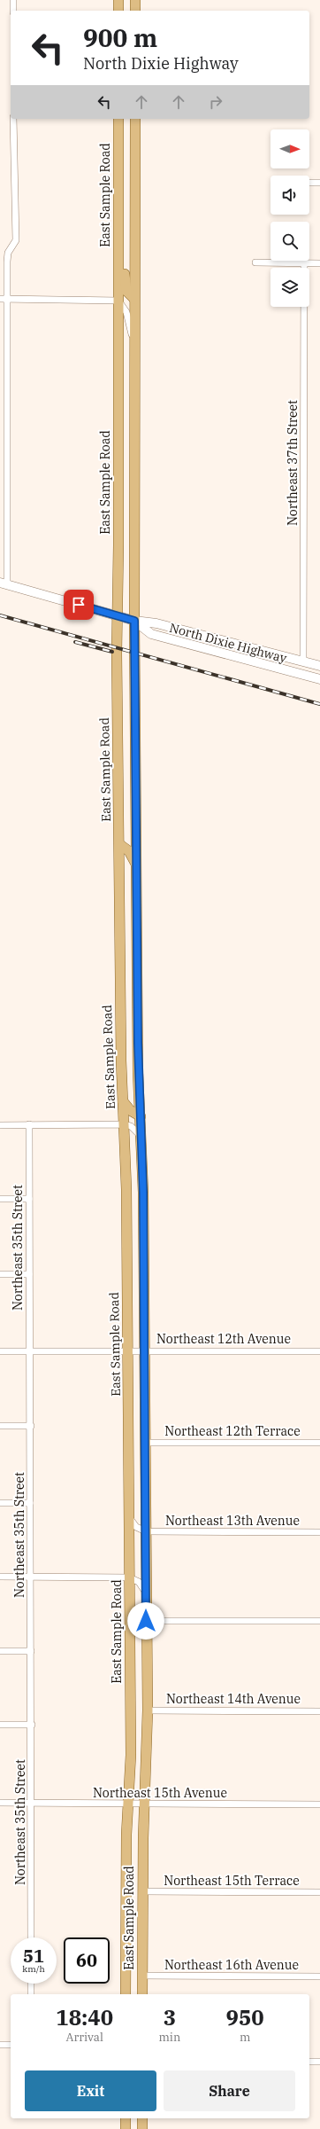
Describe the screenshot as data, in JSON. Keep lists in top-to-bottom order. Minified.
{"streets":{"main road":["East Sample Road","North Dixie Highway"],"street":["Northeast 37th Street","Northeast 35th Street","Northeast 12th Avenue","Northeast 12th Terrace","Northeast 13th Avenue","Northeast 14th Avenue","Northeast 15th Avenue","Northeast 15th Terrace","Northeast 16th Avenue"]},"crossings":[["East Sample Road","North Dixie Highway"],["East Sample Road","Northeast 12th Avenue"],["East Sample Road","Northeast 12th Terrace"],["East Sample Road","Northeast 13th Avenue"],["East Sample Road","Northeast 14th Avenue"],["East Sample Road","Northeast 15th Avenue"],["East Sample Road","Northeast 15th Terrace"],["East Sample Road","Northeast 16th Avenue"],["Northeast 37th Street","North Dixie Highway"],["Northeast 35th Street","Northeast 12th Avenue"],["Northeast 35th Street","Northeast 15th Avenue"]],"north":"right","page":{"turn":["900 m","North Dixie Highway"],"speed":"51 km/h","limit":"60","eta":["18:40","Arrival","3","min","950","m"],"buttons":["Exit","Share"]}}
